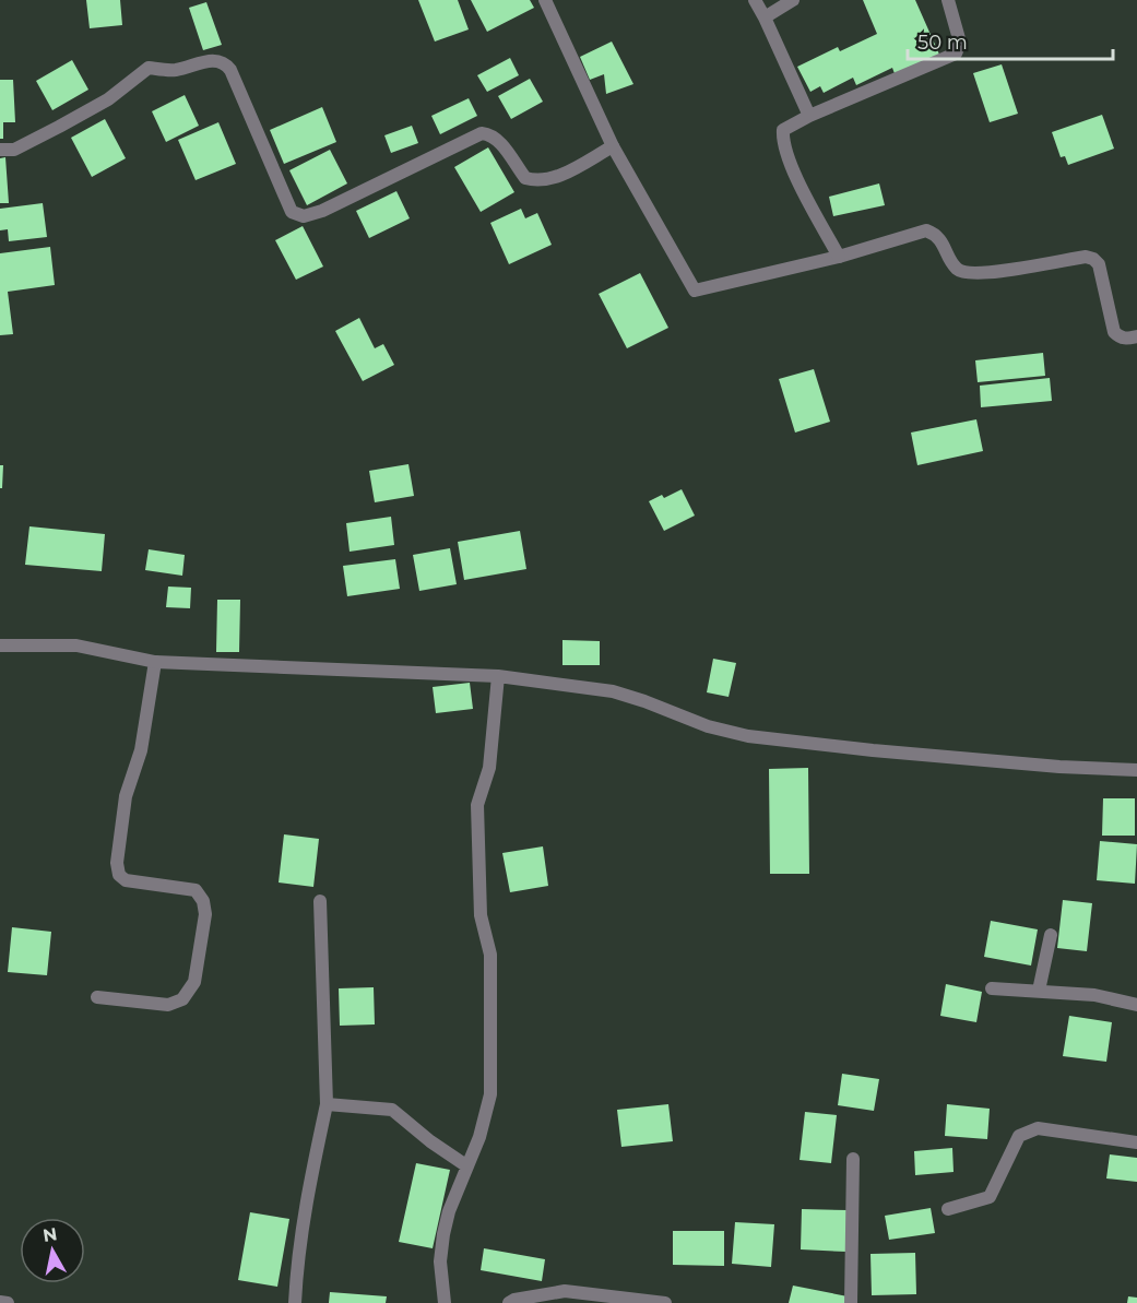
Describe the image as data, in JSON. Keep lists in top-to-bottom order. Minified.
{"scale_bar":"50 m","north":"top"}
